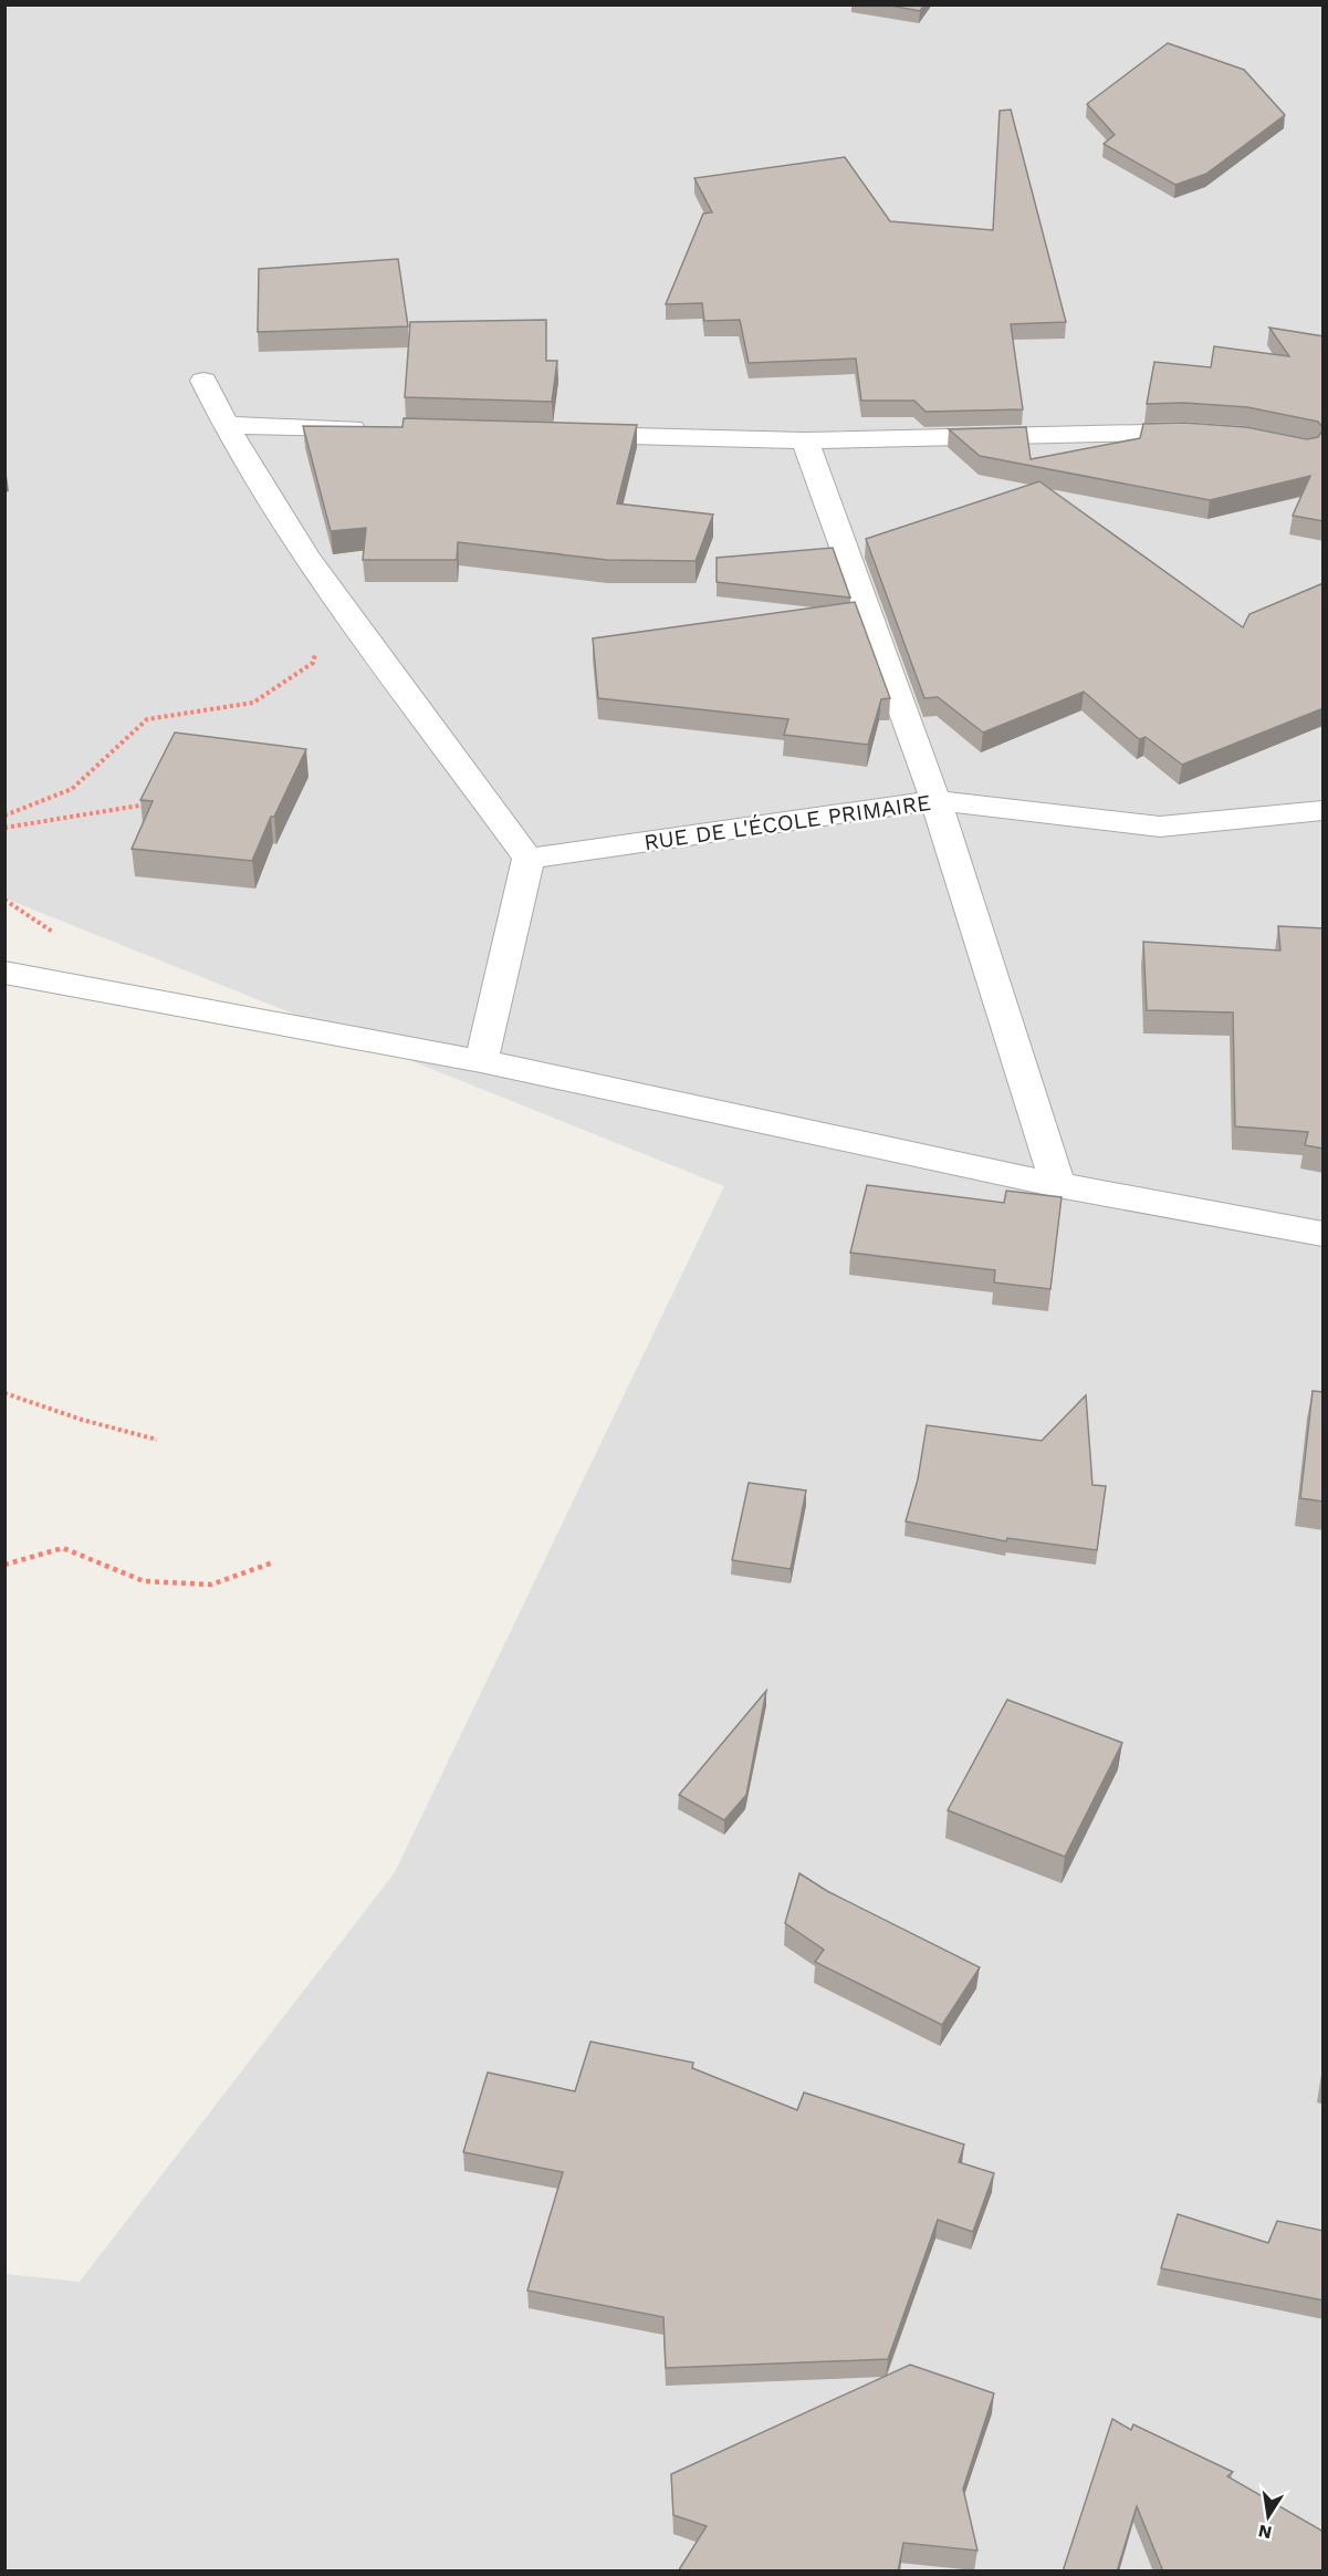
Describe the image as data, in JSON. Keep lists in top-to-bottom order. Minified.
{"streets":{"street":["RUE DE L'ÉCOLE PRIMAIRE"]},"north":"bottom"}
